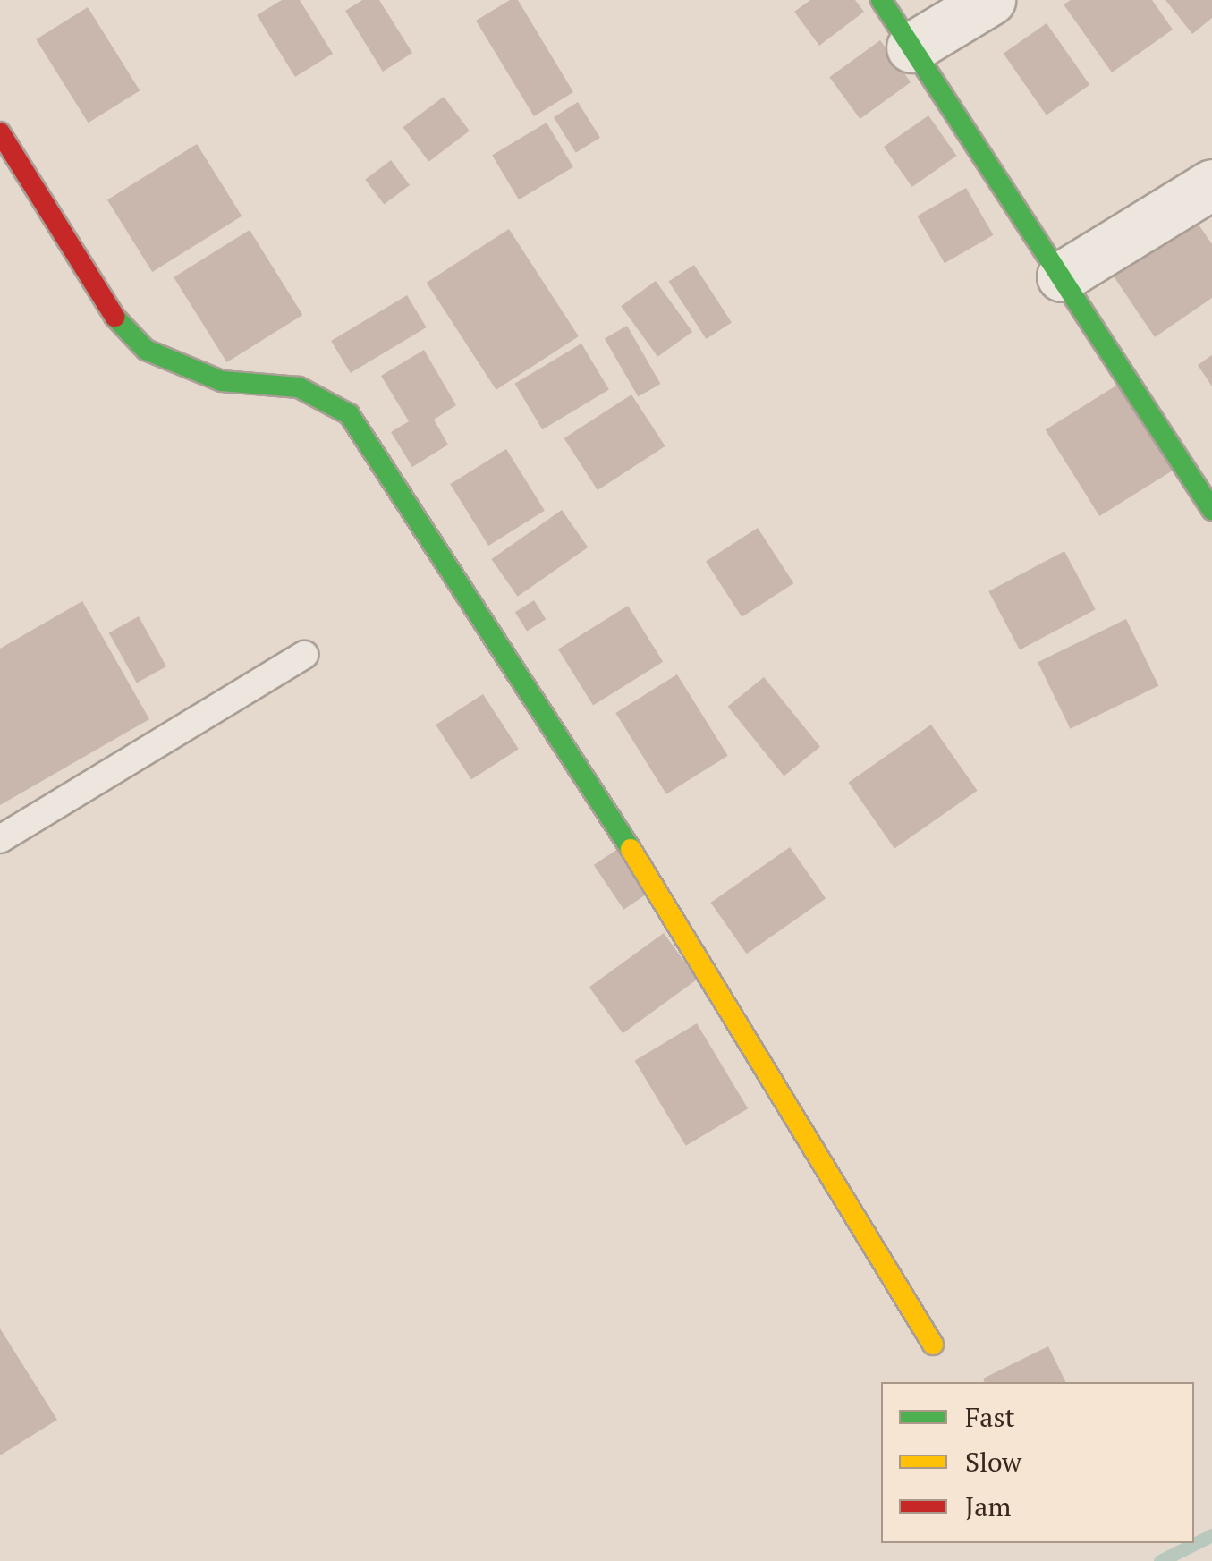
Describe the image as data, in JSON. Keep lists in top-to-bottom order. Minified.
{"legend":["Fast","Slow","Jam"]}
